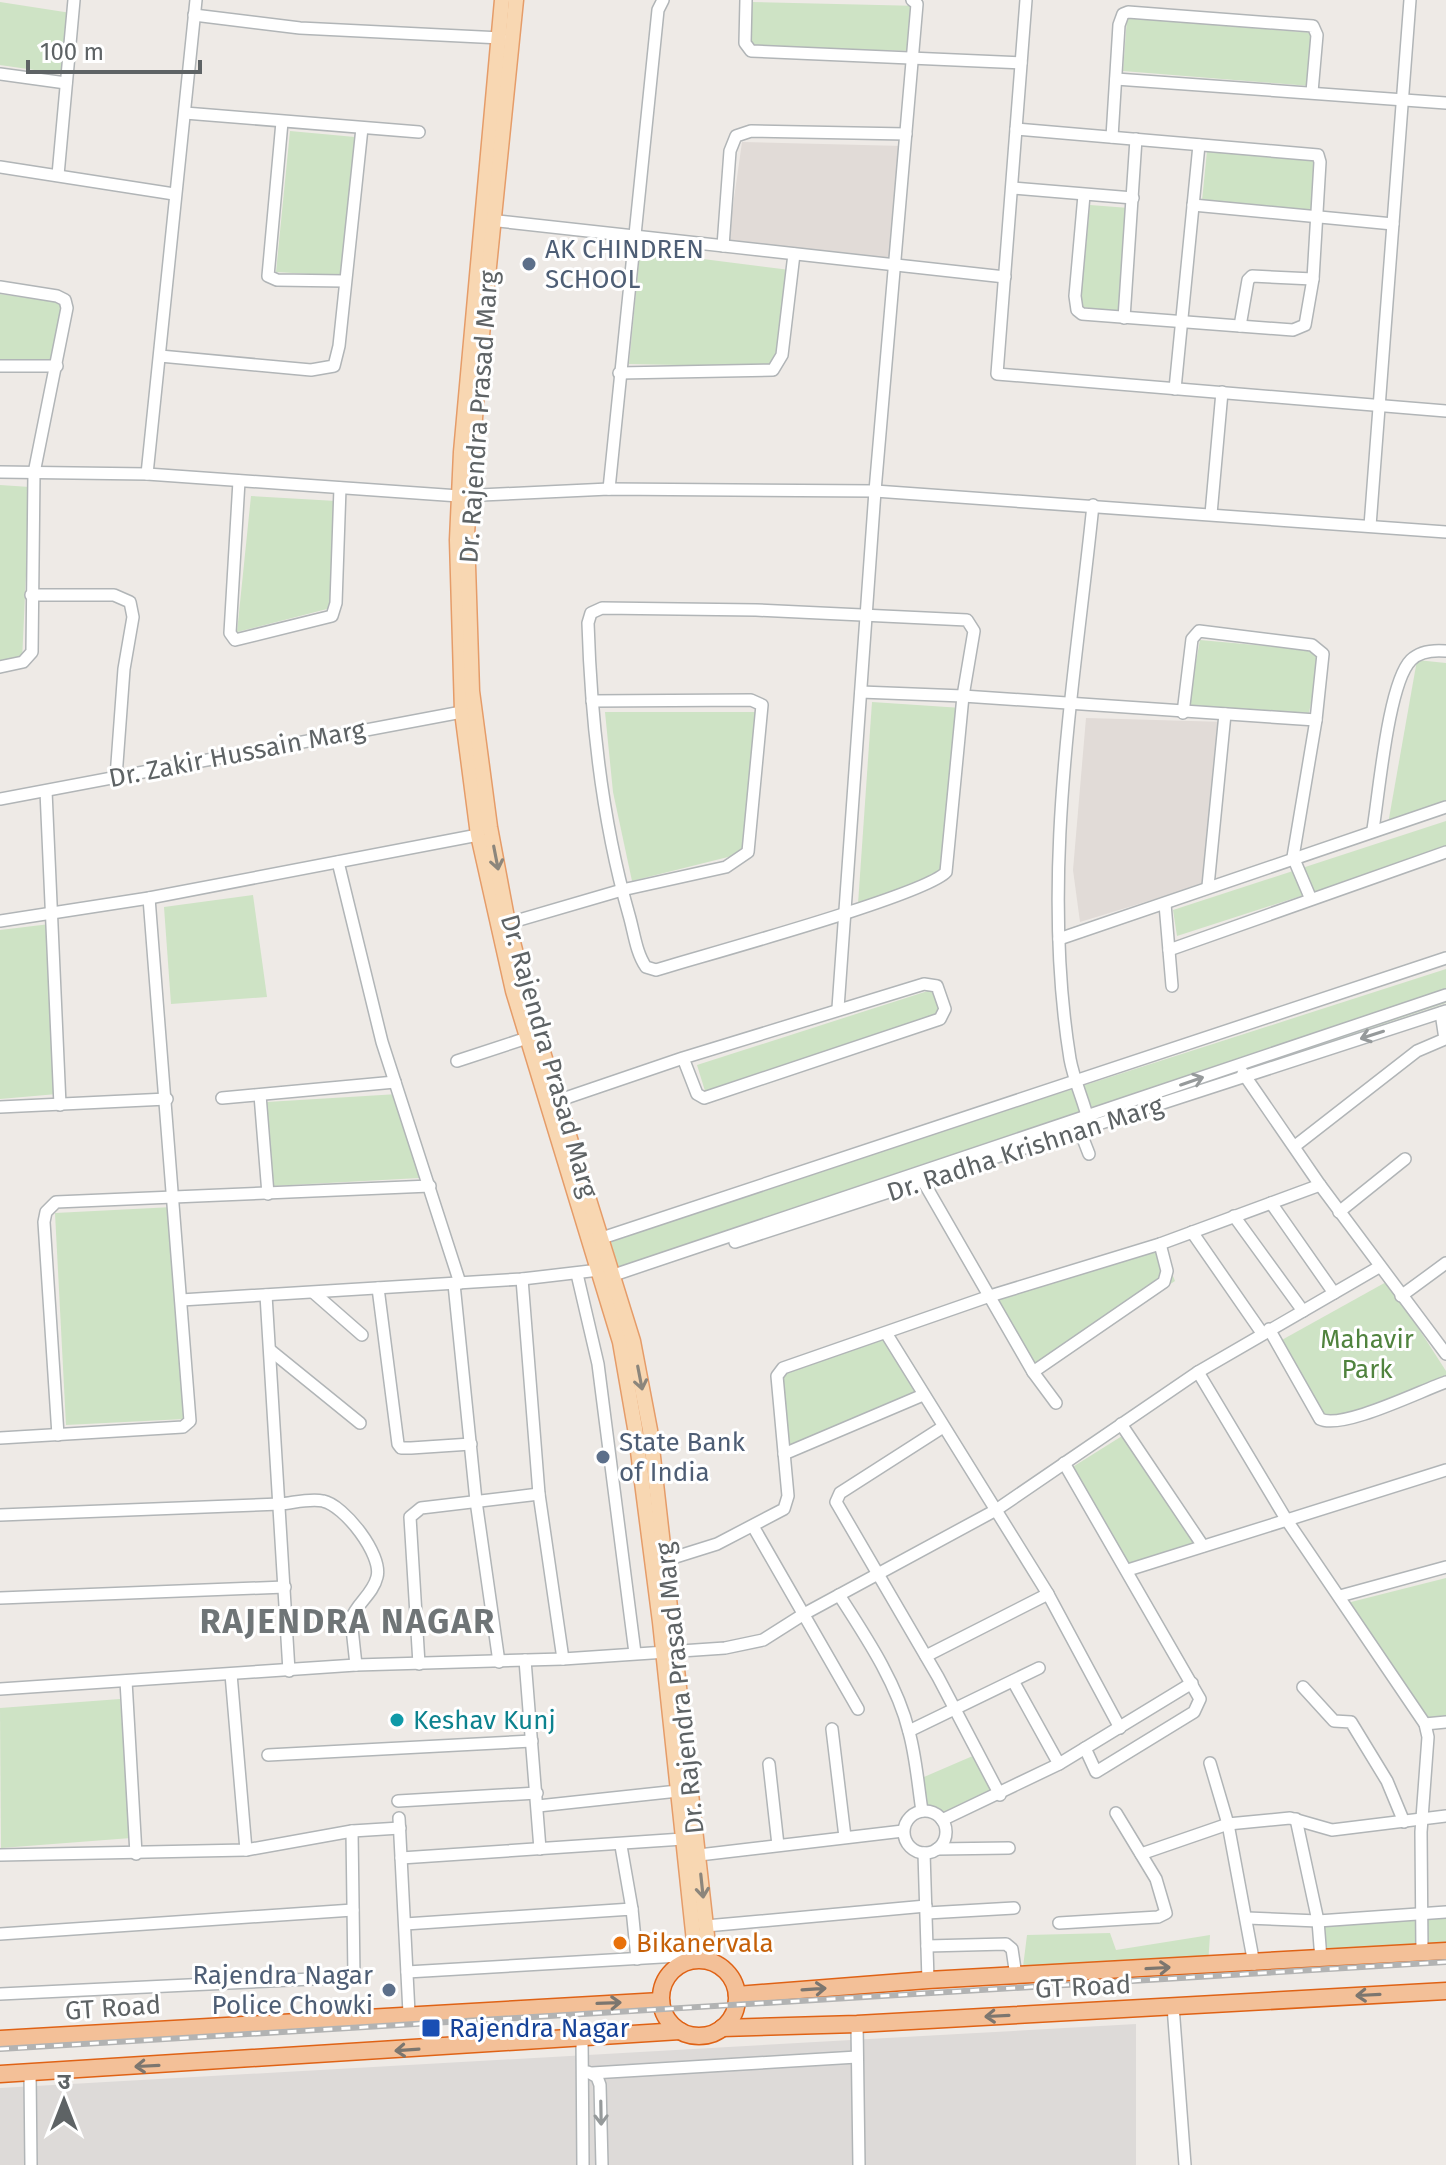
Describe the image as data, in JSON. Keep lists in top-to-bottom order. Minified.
{"streets":{"highway":["GT Road"],"main road":["Dr. Rajendra Prasad Marg"],"street":["Dr. Zakir Hussain Marg","Dr. Radha Krishnan Marg"]},"crossings":[["Dr. Rajendra Prasad Marg","Dr. Zakir Hussain Marg"],["Dr. Rajendra Prasad Marg","Dr. Radha Krishnan Marg"],["Dr. Rajendra Prasad Marg","GT Road"]],"districts":["RAJENDRA NAGAR"],"parks":["Mahavir Park"],"places":{"other":["AK CHINDREN SCHOOL","State Bank of India","Keshav Kunj","Bikanervala","Rajendra Nagar Police Chowki"],"transit":["Rajendra Nagar"]},"scale_bar":"100 m","north":"top"}
